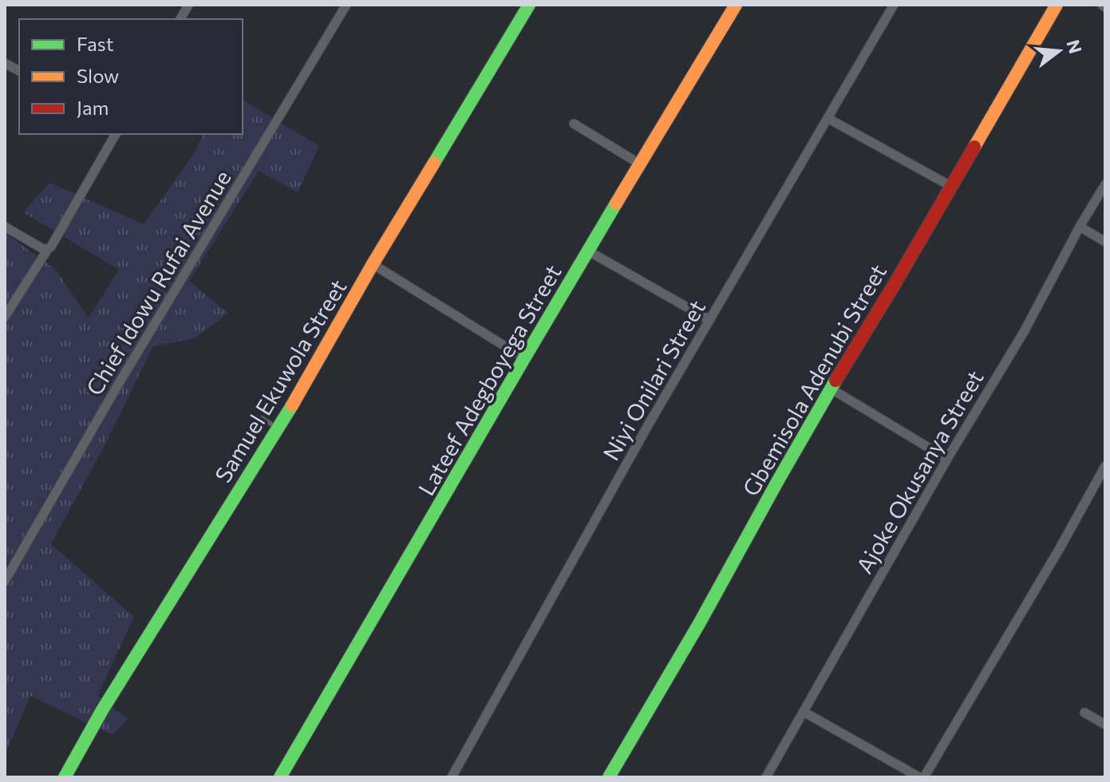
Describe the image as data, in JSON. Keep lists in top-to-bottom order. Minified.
{"streets":{"street":["Chief Idowu Rufai Avenue","Lateef Adegboyega Street","Niyi Onilari Street","Gbemisola Adenubi Street","Samuel Ekuwola Street","Ajoke Okusanya Street"]},"legend":["Fast","Slow","Jam"],"north":"right"}
